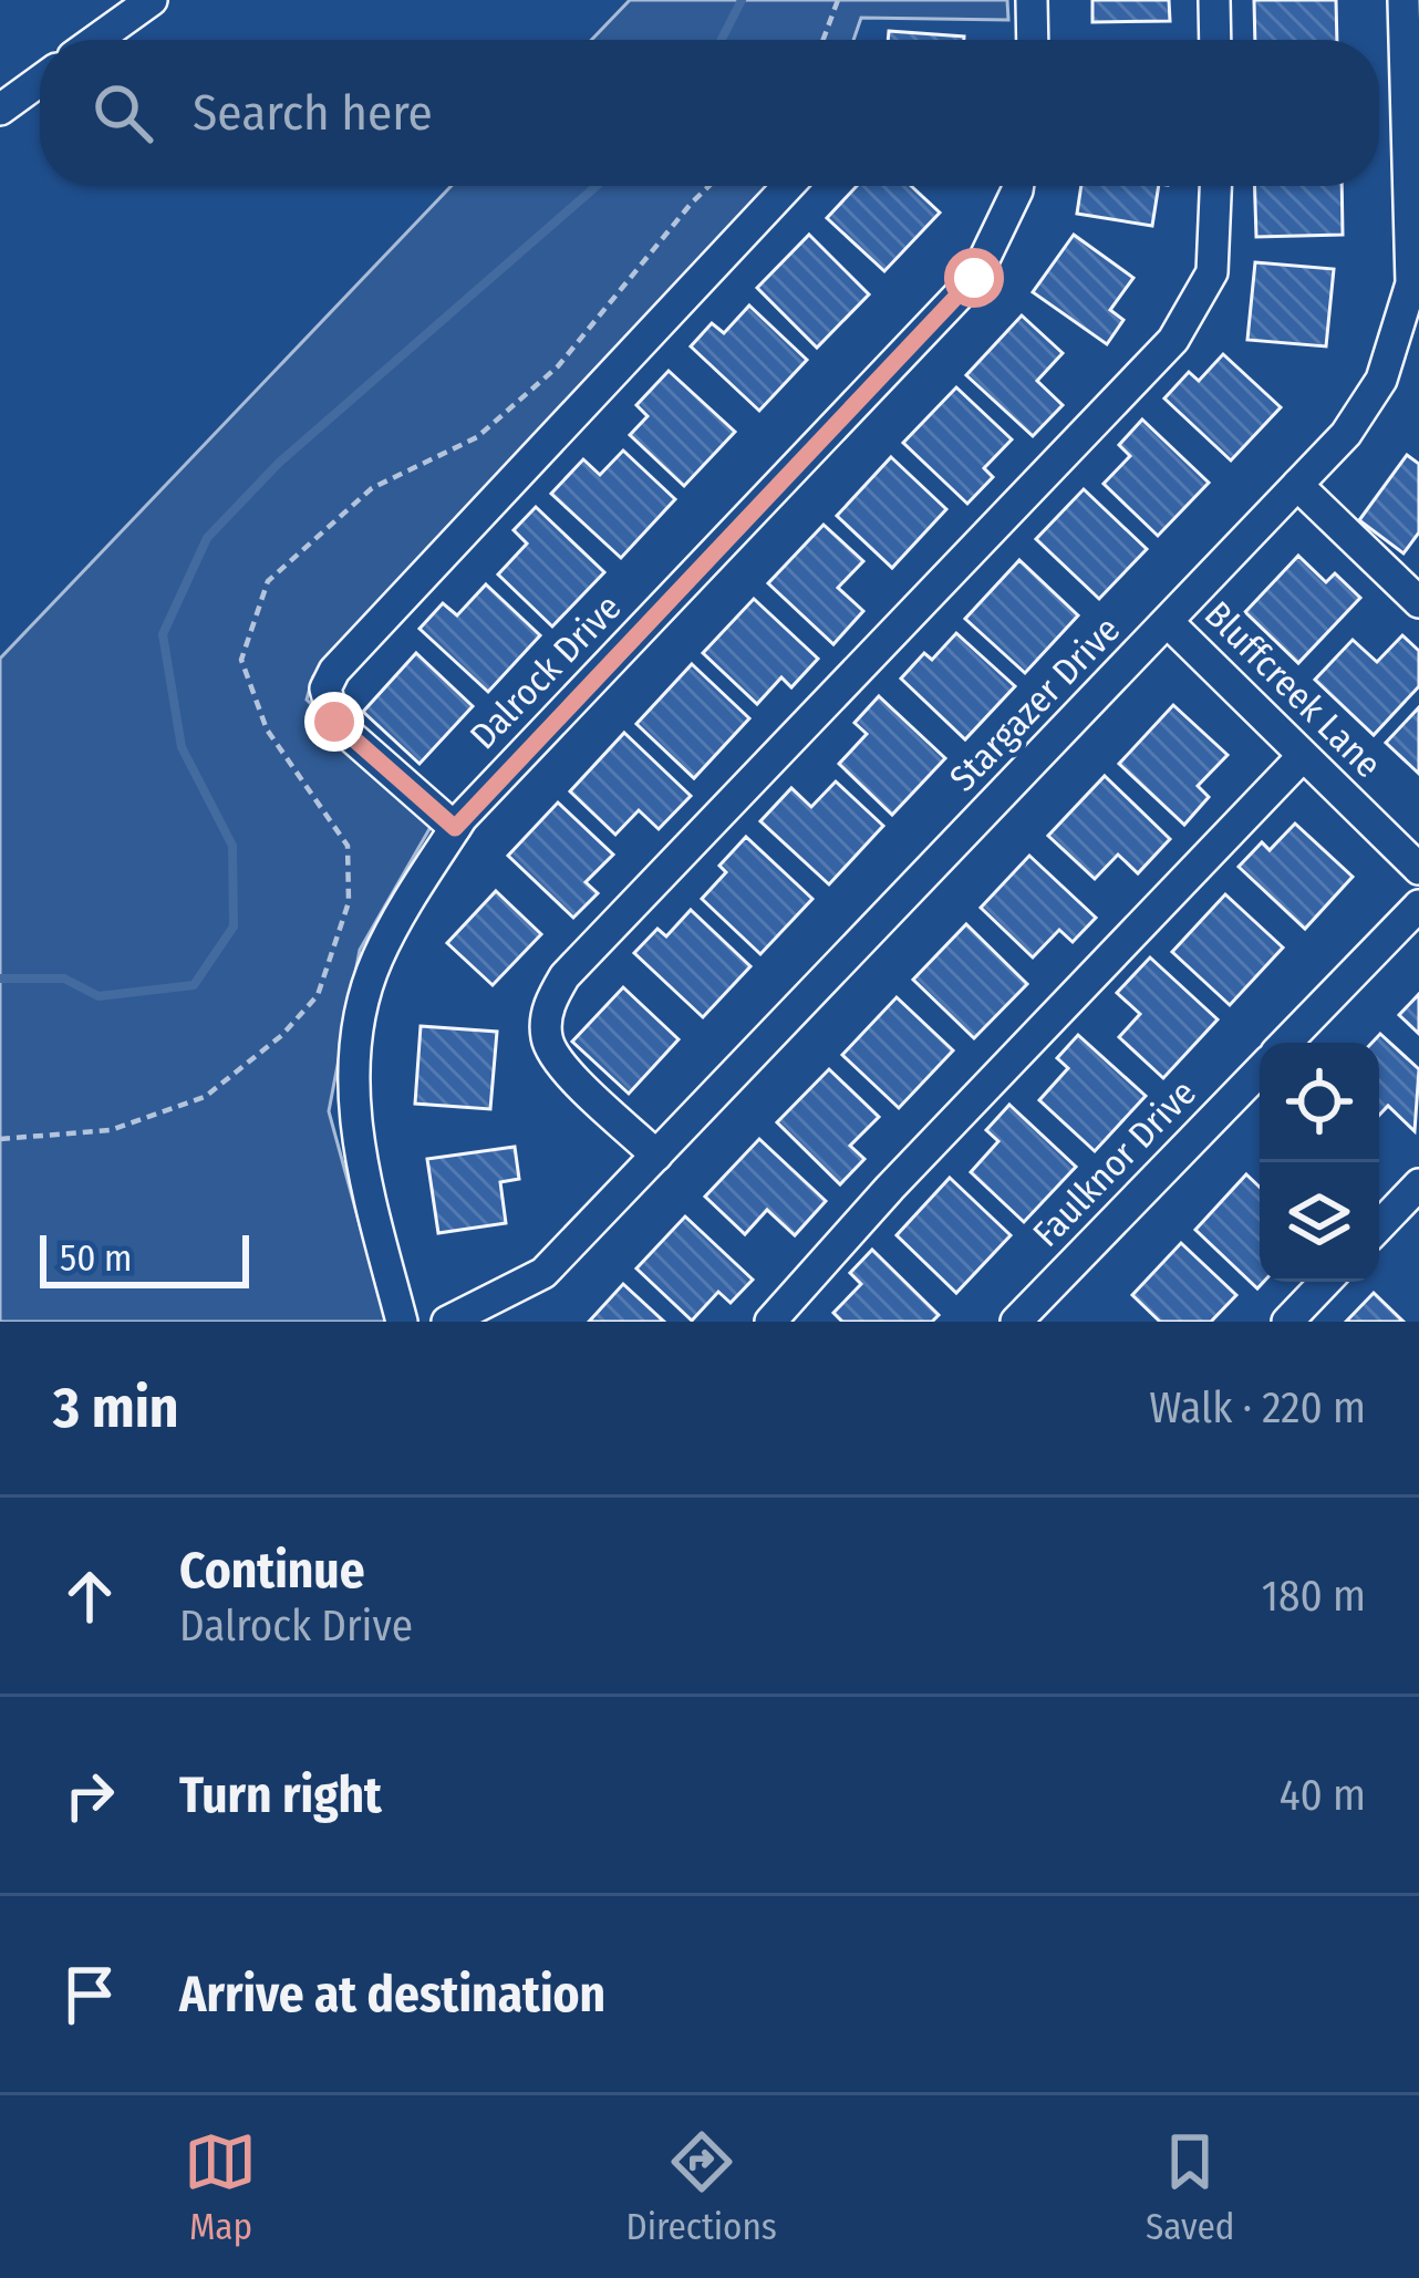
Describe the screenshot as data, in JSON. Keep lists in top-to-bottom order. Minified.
{"streets":{"street":["Dalrock Drive","Bluffcreek Lane","Stargazer Drive","Faulknor Drive"]},"crossings":[["Bluffcreek Lane","Stargazer Drive"]],"scale_bar":"50 m","page":{"search":"Search here","scale":"50 m","heading":["3 min","Walk · 220 m"],"list":[["Continue","Dalrock Drive","180 m"],["Turn right","40 m"],"Arrive at destination"],"nav":["Map","Directions","Saved"]}}
